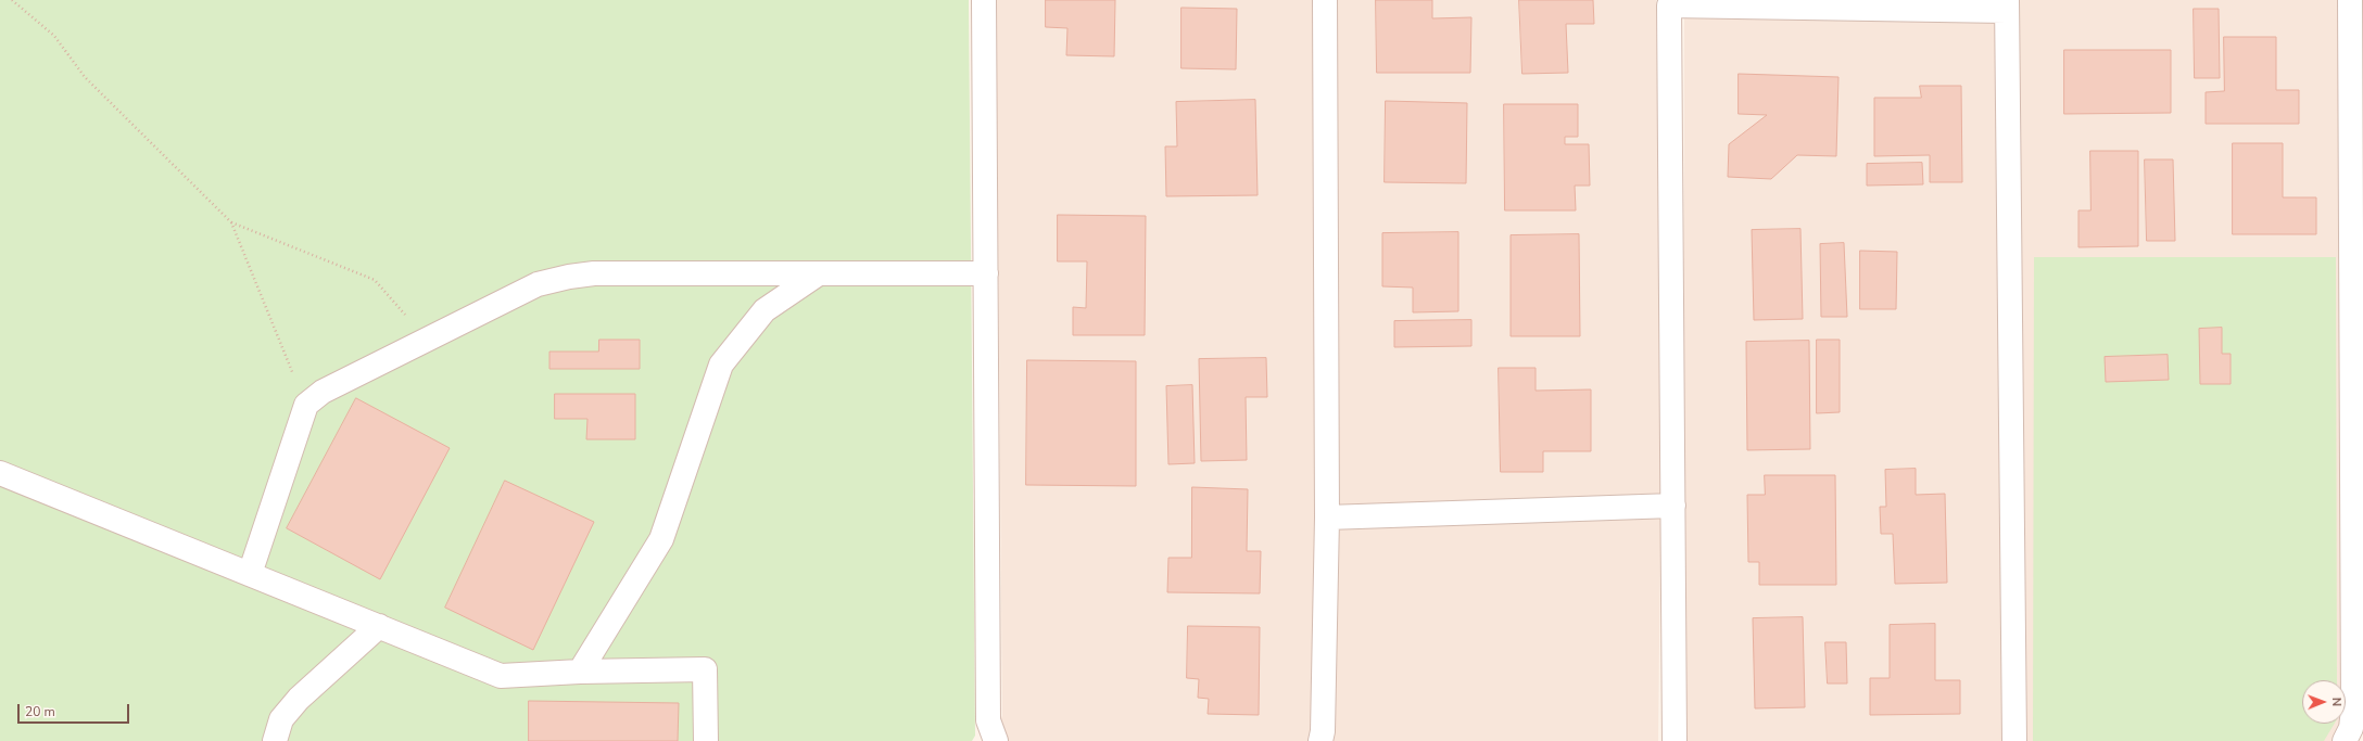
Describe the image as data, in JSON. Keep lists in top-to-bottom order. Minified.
{"scale_bar":"20 m","north":"right"}
